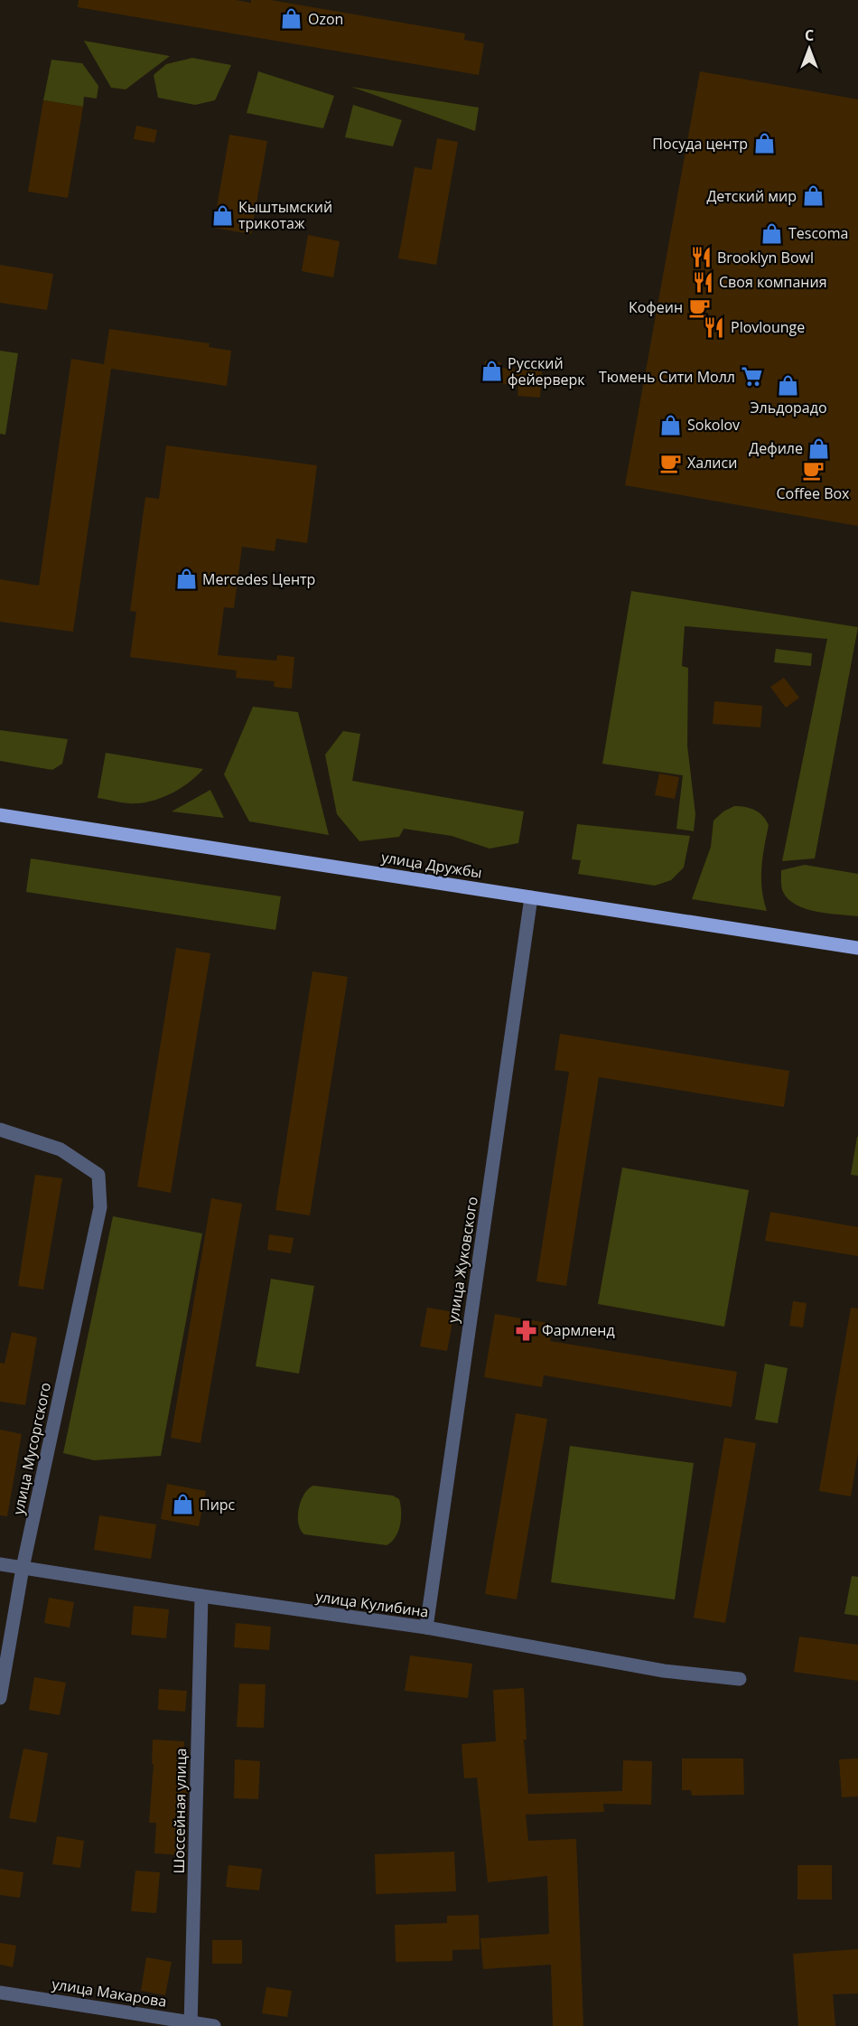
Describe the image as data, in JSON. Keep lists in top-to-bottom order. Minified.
{"streets":{"main road":["улица Дружбы"],"street":["улица Жуковского","улица Мусоргского","улица Кулибина","Шоссейная улица","улица Макарова"]},"crossings":[["улица Дружбы","улица Жуковского"],["улица Жуковского","улица Кулибина"],["улица Мусоргского","улица Кулибина"],["улица Кулибина","Шоссейная улица"],["Шоссейная улица","улица Макарова"]],"places":{"shop":["Ozon","Посуда центр","Детский мир","Кыштымский трикотаж","Tescoma","Русский фейерверк","Эльдорадо","Sokolov","Дефиле","Mercedes Центр","Пирс"],"restaurant":["Brooklyn Bowl","Своя компания","Plovlounge"],"cafe":["Кофеин","Халиси","Coffee Box"],"supermarket":["Тюмень Сити Молл"],"pharmacy":["Фармленд"]},"north":"top"}
